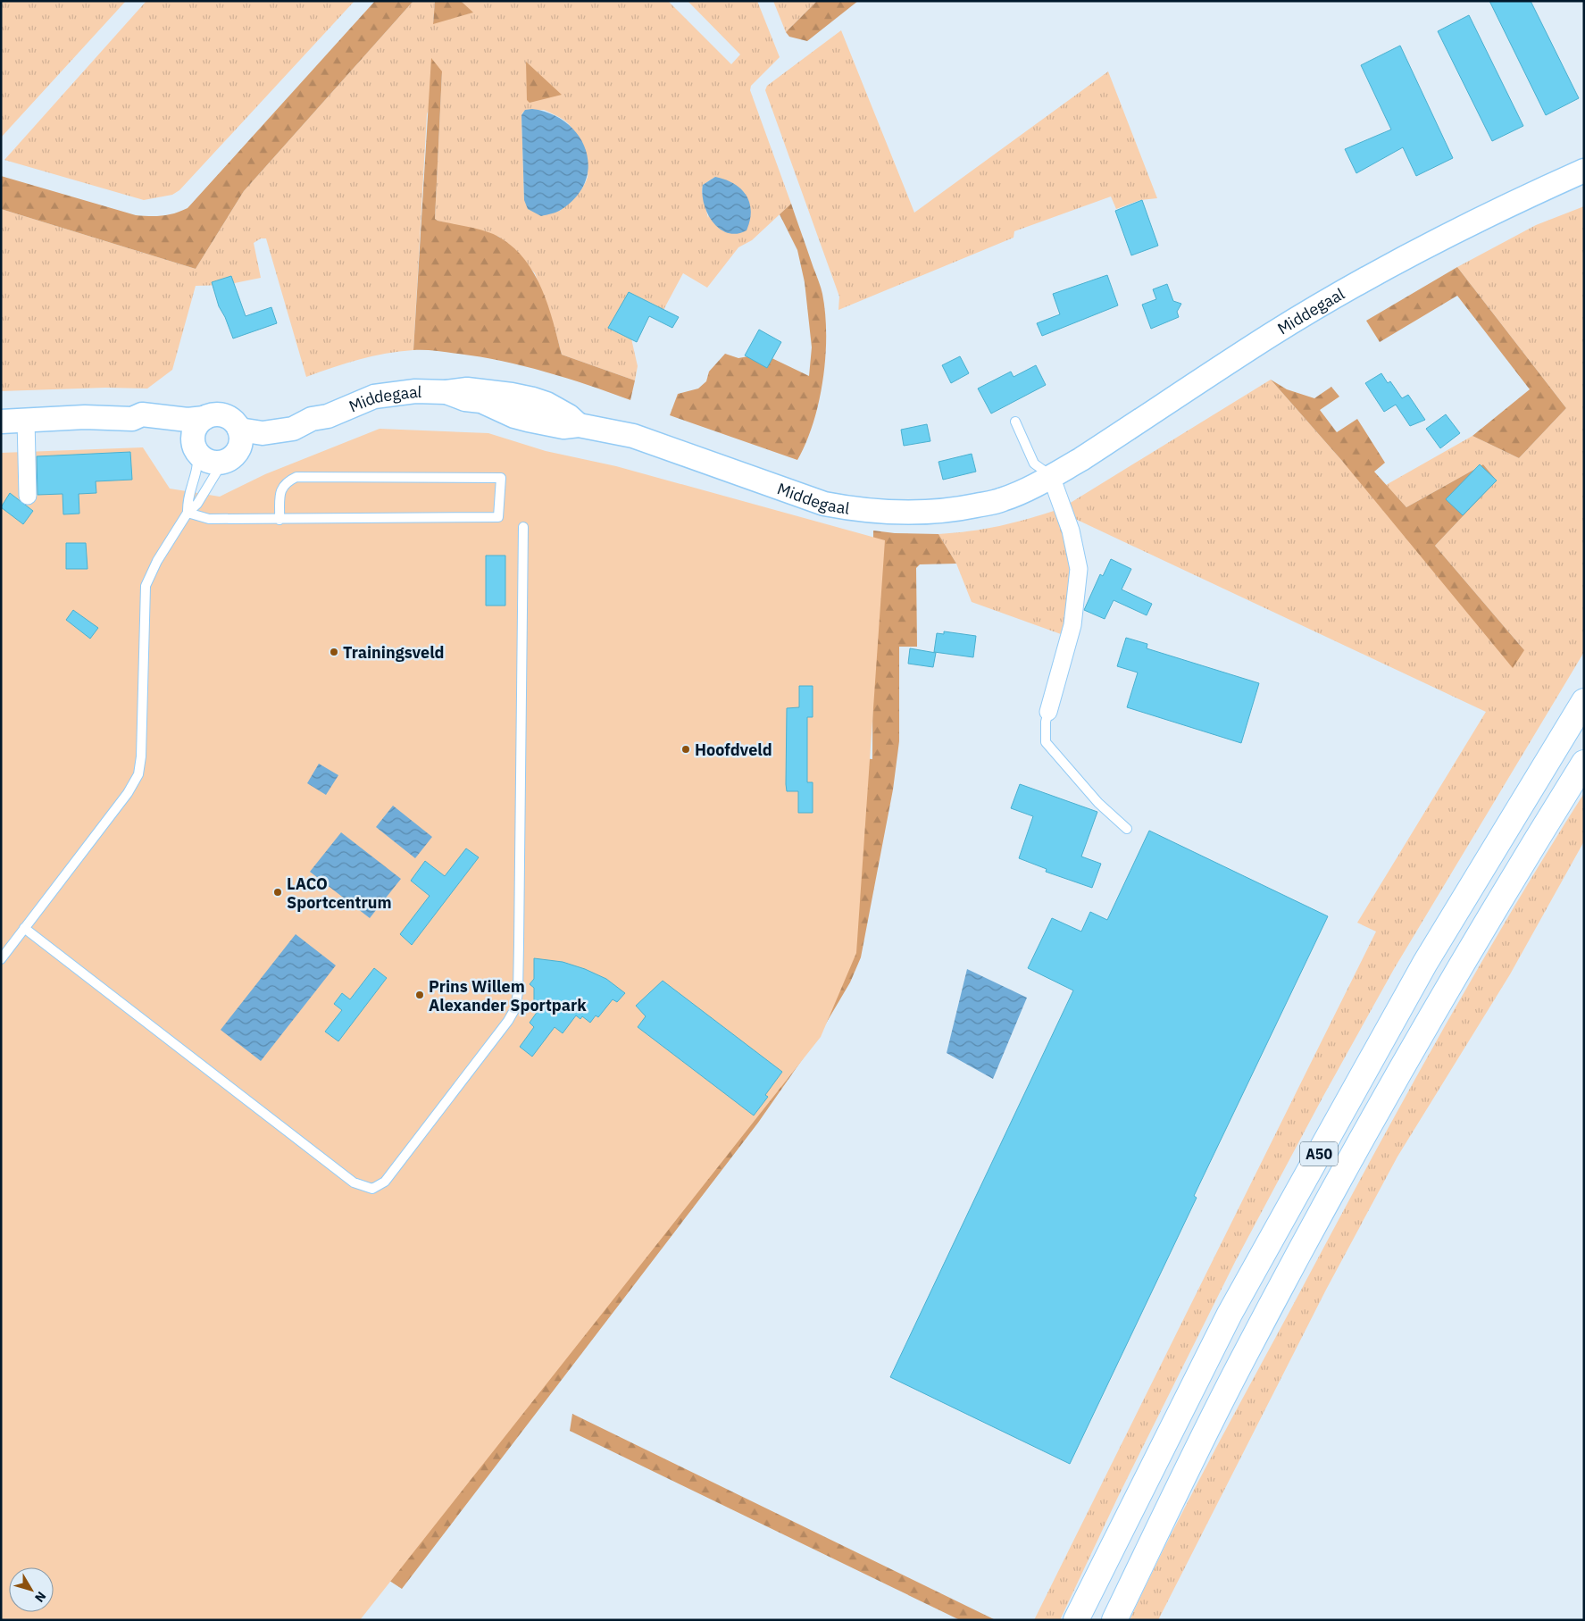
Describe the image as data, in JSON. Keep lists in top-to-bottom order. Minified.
{"streets":{"highway":["A50"],"street":["Middegaal"]},"places":["Trainingsveld","Hoofdveld","LACO Sportcentrum","Prins Willem Alexander Sportpark"],"north":"bottom right"}
